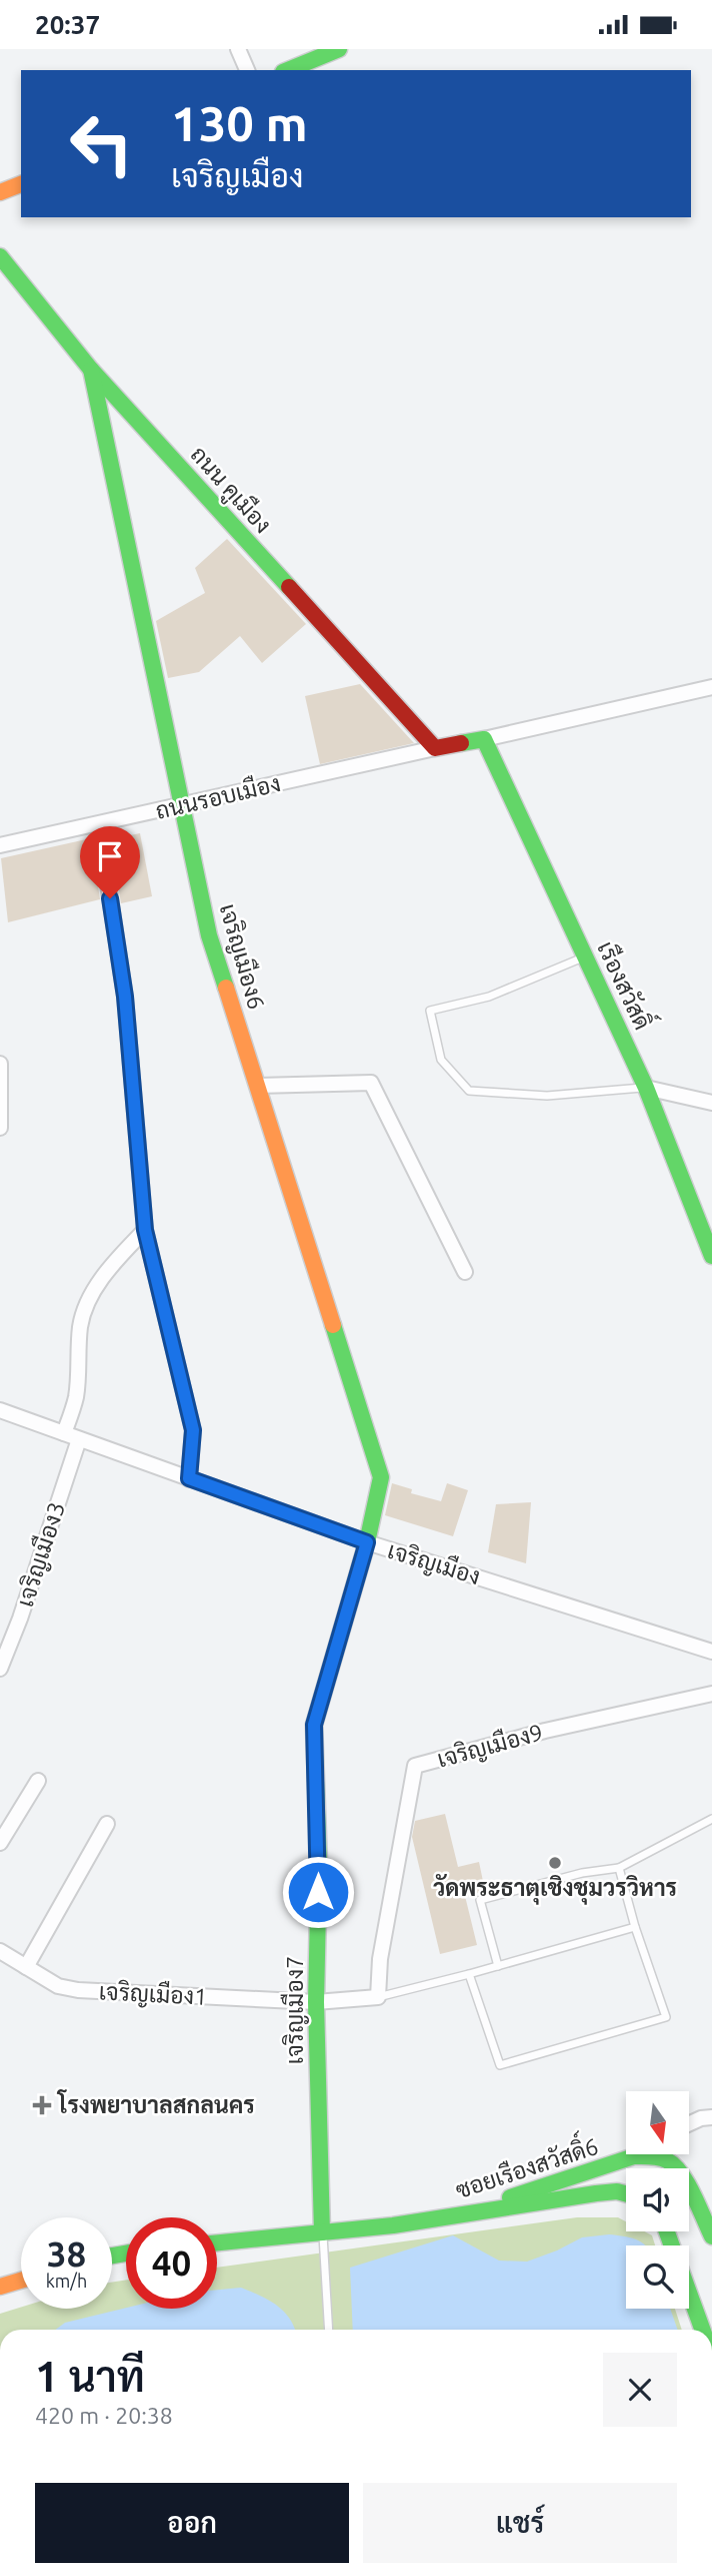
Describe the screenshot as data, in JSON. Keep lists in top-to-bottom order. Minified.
{"streets":{"street":["ถนน คูเมือง","ถนนรอบเมือง","เจริญเมือง6","เรืองสวัสดิ์","เจริญเมือง3","เจริญเมือง","เจริญเมือง9","เจริญเมือง1","เจริญเมือง7","ซอยเรืองสวัสดิ์6"]},"crossings":[["ถนน คูเมือง","ถนนรอบเมือง"],["ถนน คูเมือง","เจริญเมือง6"],["ถนนรอบเมือง","เจริญเมือง6"],["เจริญเมือง6","เจริญเมือง"],["เจริญเมือง6","เจริญเมือง7"],["เจริญเมือง3","เจริญเมือง"],["เจริญเมือง","เจริญเมือง7"],["เจริญเมือง9","เจริญเมือง1"],["เจริญเมือง1","เจริญเมือง7"]],"places":{"other":["วัดพระธาตุเชิงชุมวรวิหาร"],"health":["โรงพยาบาลสกลนคร"]},"north":"bottom","page":{"status":"20:37","turn":["130 m","เจริญเมือง"],"speed":"38 km/h","limit":"40","heading":["1 นาที","420 m · 20:38"],"buttons":["ออก","แชร์"]}}
